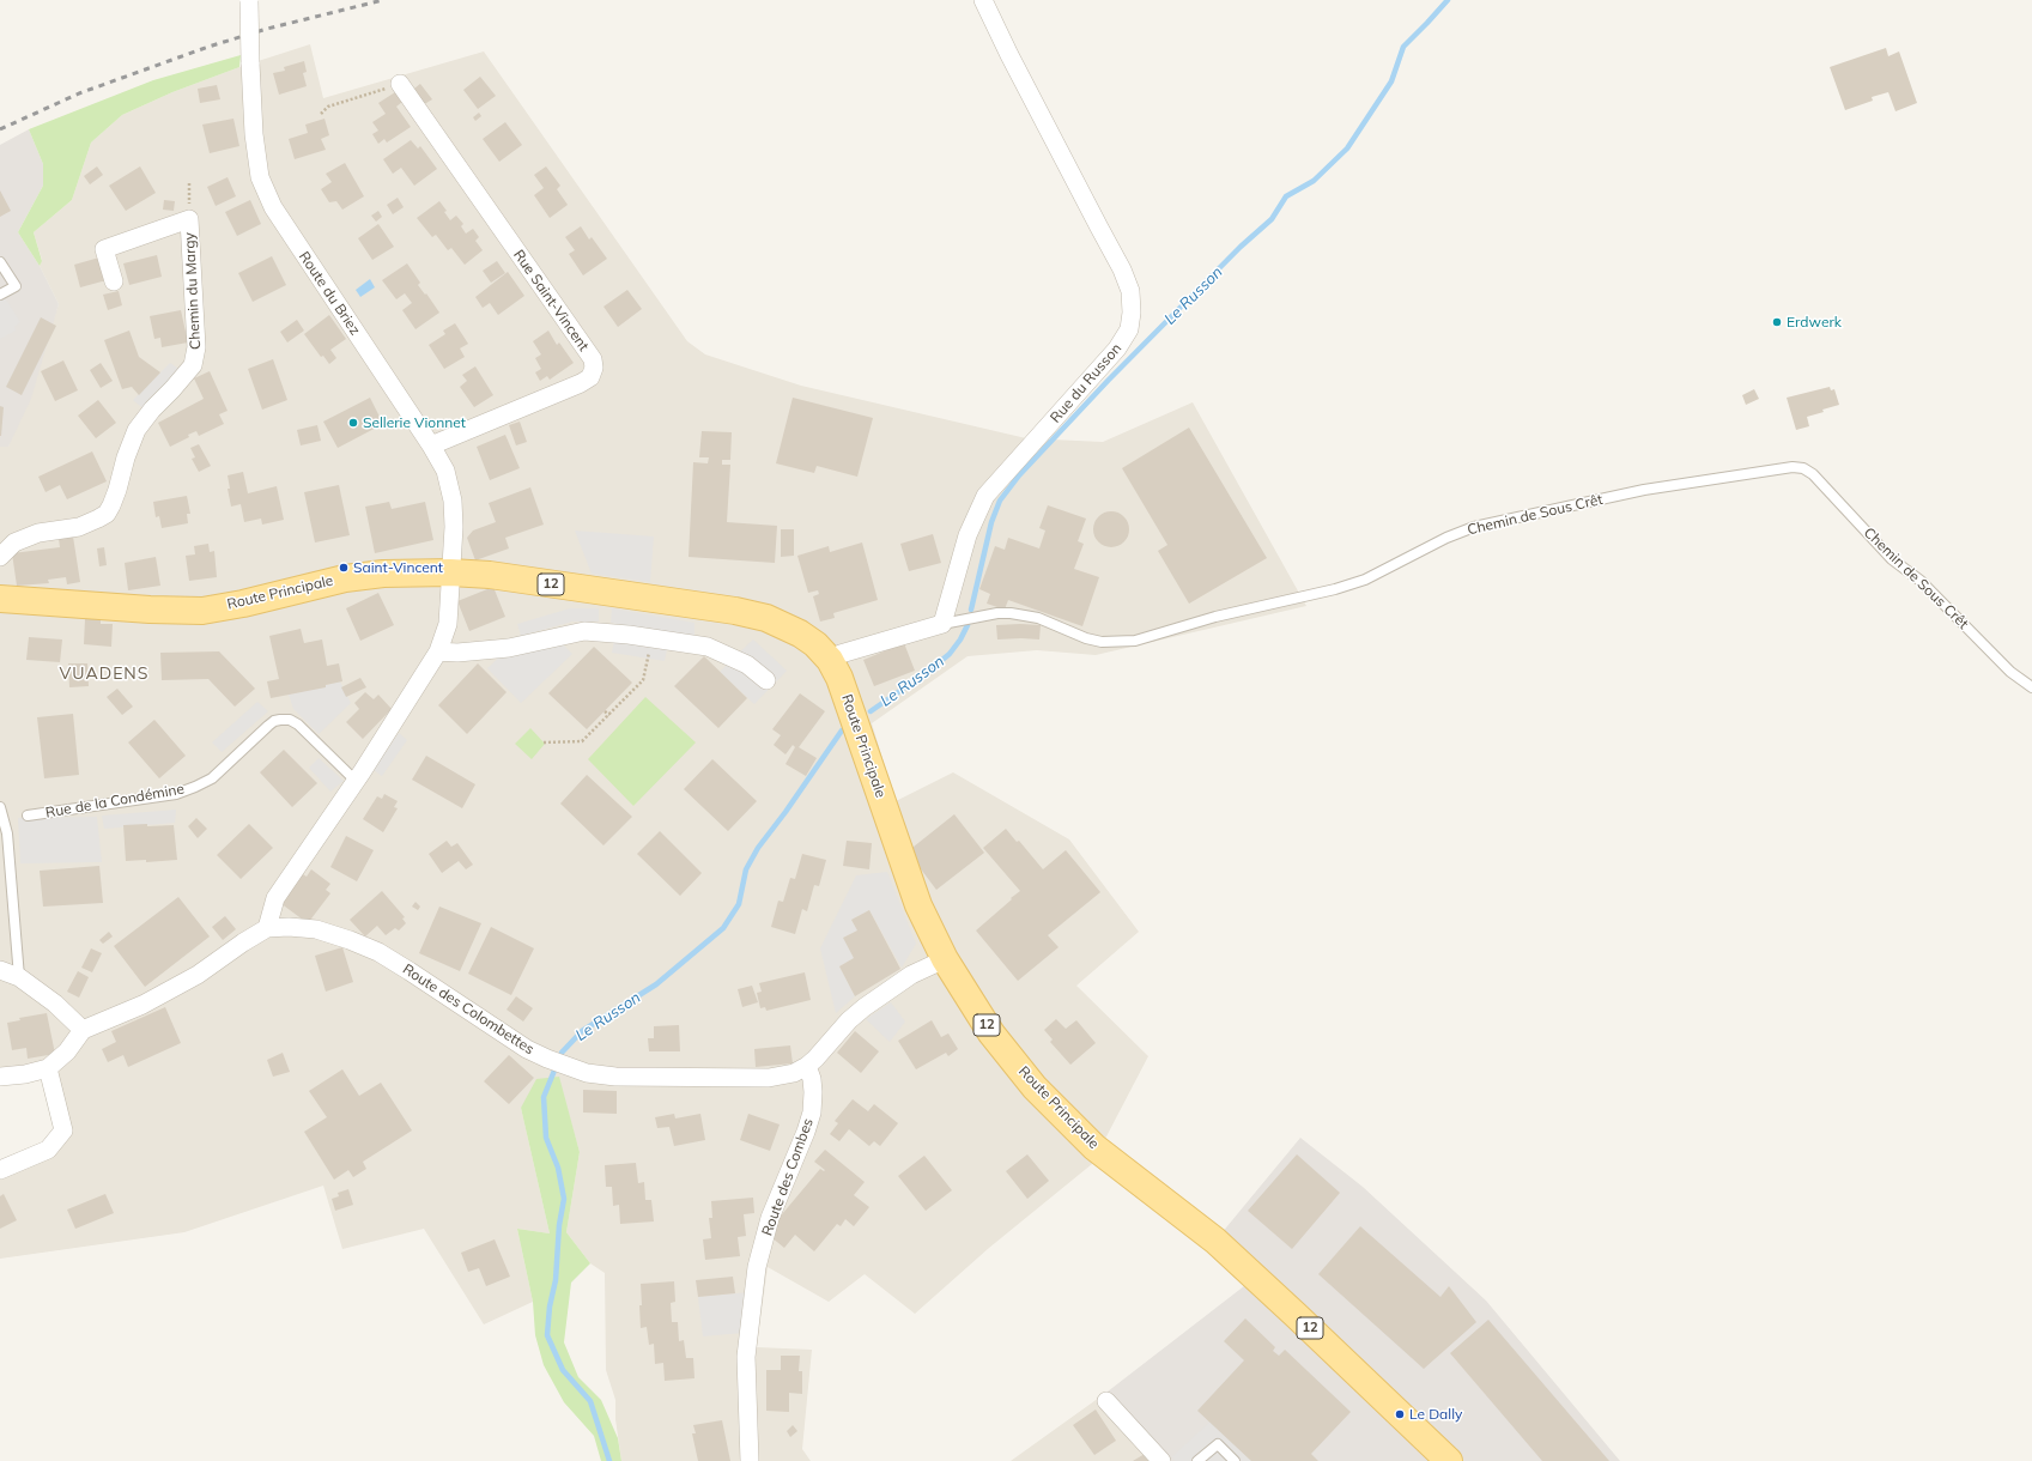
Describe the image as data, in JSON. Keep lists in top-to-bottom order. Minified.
{"streets":{"main road":["12","Route Principale"],"street":["Chemin du Margy","Route du Briez","Rue Saint-Vincent","Rue du Russon","Route des Colombettes","Route des Combes"],"lane":["Chemin de Sous Crêt","Rue de la Condémine"]},"crossings":[["Route du Briez","Rue Saint-Vincent"],["Route du Briez","Route Principale"],["Rue du Russon","Chemin de Sous Crêt"],["Route Principale","Route des Colombettes"],["Route des Colombettes","Route des Combes"]],"districts":["VUADENS"],"water":["Le Russon"],"places":["Erdwerk","Sellerie Vionnet","Saint-Vincent","Le Dally"]}
